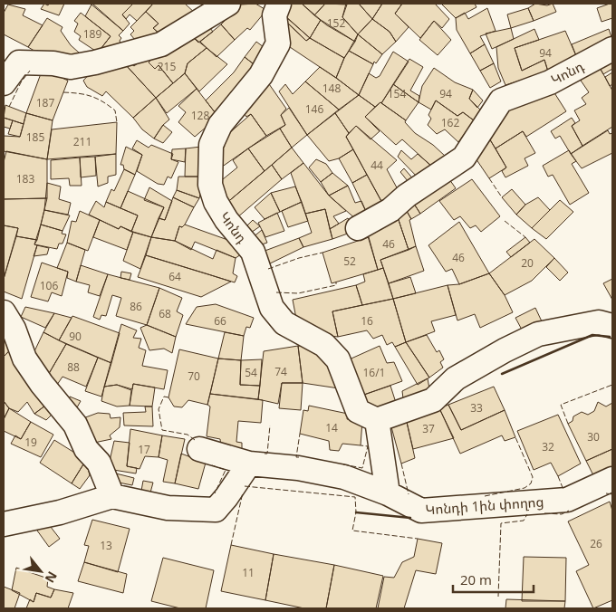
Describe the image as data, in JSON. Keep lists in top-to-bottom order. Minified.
{"streets":{"street":["Կոնդ","Կոնդի 1ին փողոց"]},"house_numbers":["152","189","94","215","148","154","94","187","146","128","162","185","211","44","183","46","46","52","20","64","106","86","68","66","16","90","88","74","54","16/1","70","33","14","37","30","19","32","17","26","13","11"],"scale_bar":"20 m","north":"bottom right"}
